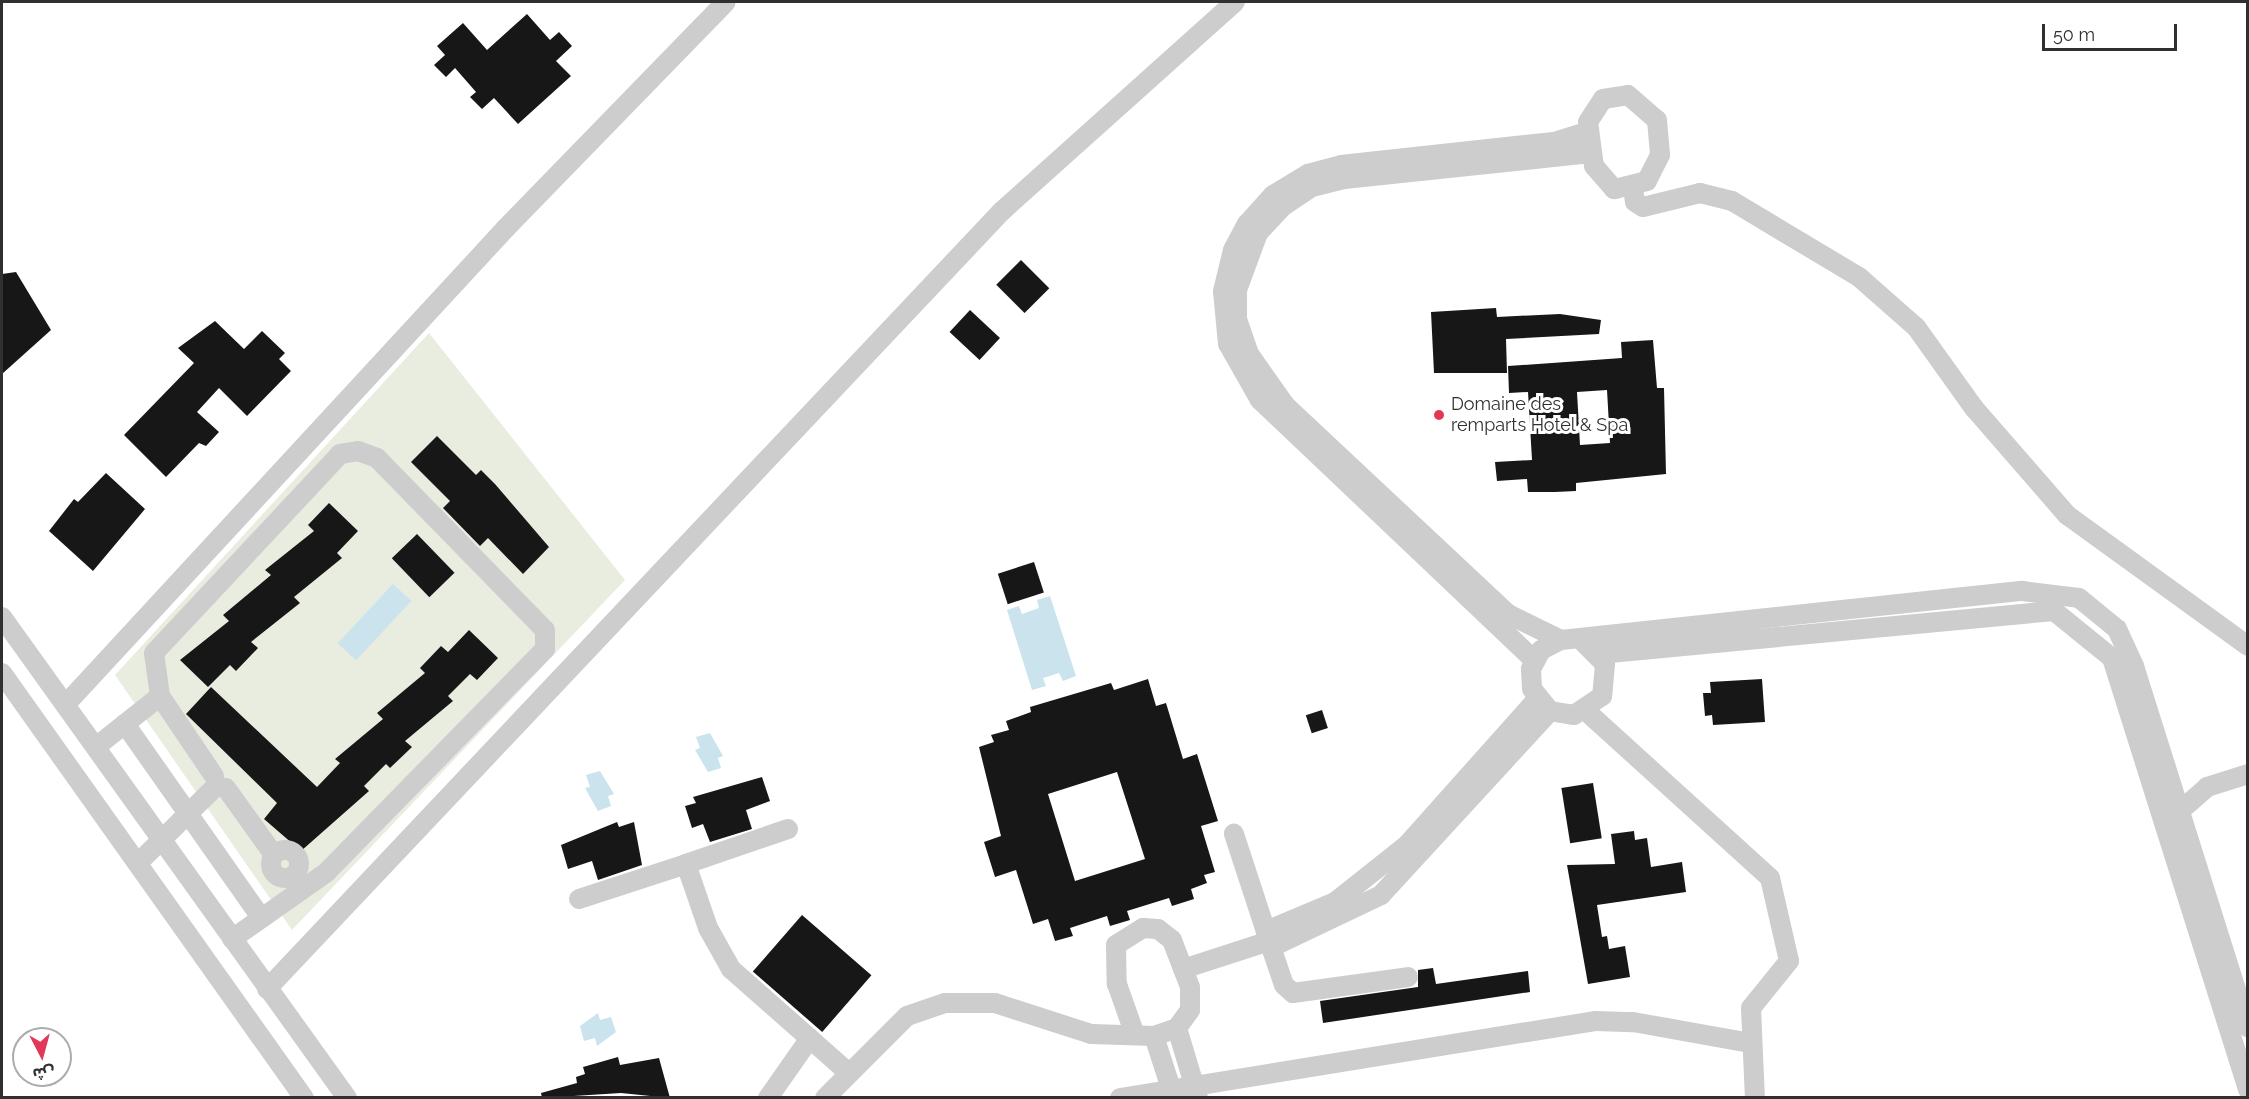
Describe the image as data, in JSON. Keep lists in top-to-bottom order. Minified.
{"places":["Domaine des remparts Hotel & Spa"],"scale_bar":"50 m","north":"bottom"}
